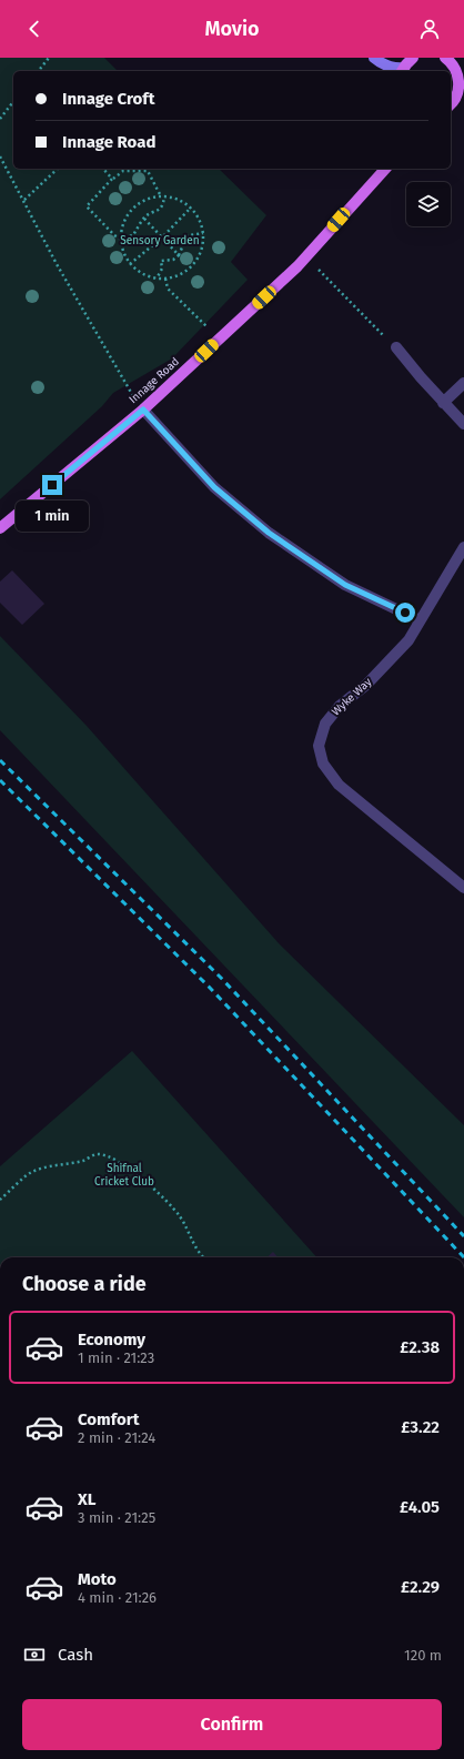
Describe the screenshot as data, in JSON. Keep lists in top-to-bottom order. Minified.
{"streets":{"main road":["Innage Road"],"street":["Wyke Way"]},"parks":["Sensory Garden","Shifnal Cricket Club"],"page":{"header":"Movio","banner":["Innage Croft","Innage Road"],"bubble":"1 min","heading":"Choose a ride","list":[{"name":"Economy","note":"1 min · 21:23","value":"£2.38"},{"name":"Comfort","note":"2 min · 21:24","value":"£3.22"},{"name":"XL","note":"3 min · 21:25","value":"£4.05"},{"name":"Moto","note":"4 min · 21:26","value":"£2.29"}],"pay":["Cash","120 m"],"buttons":"Confirm"}}
